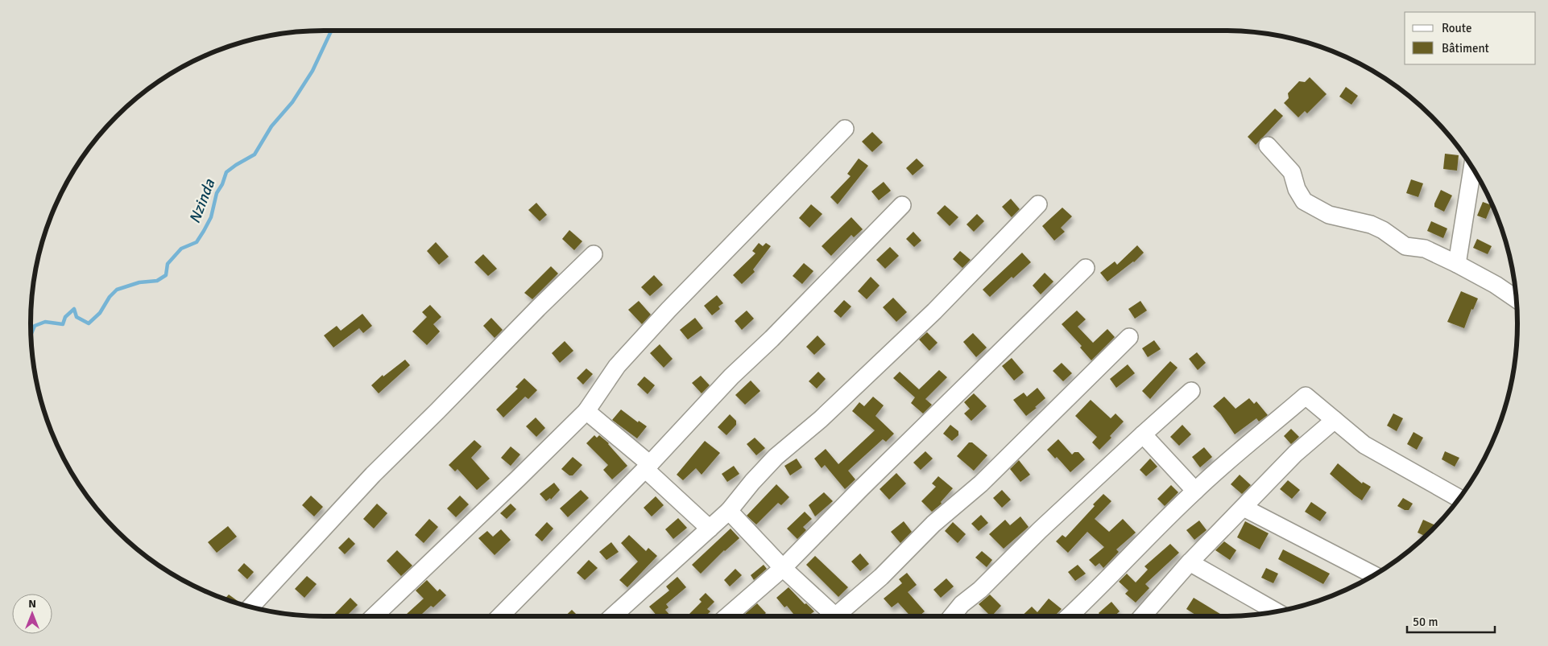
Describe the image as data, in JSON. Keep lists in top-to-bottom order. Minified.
{"water":["Nzinda"],"legend":["Route","Bâtiment"],"scale_bar":"50 m","north":"top"}
